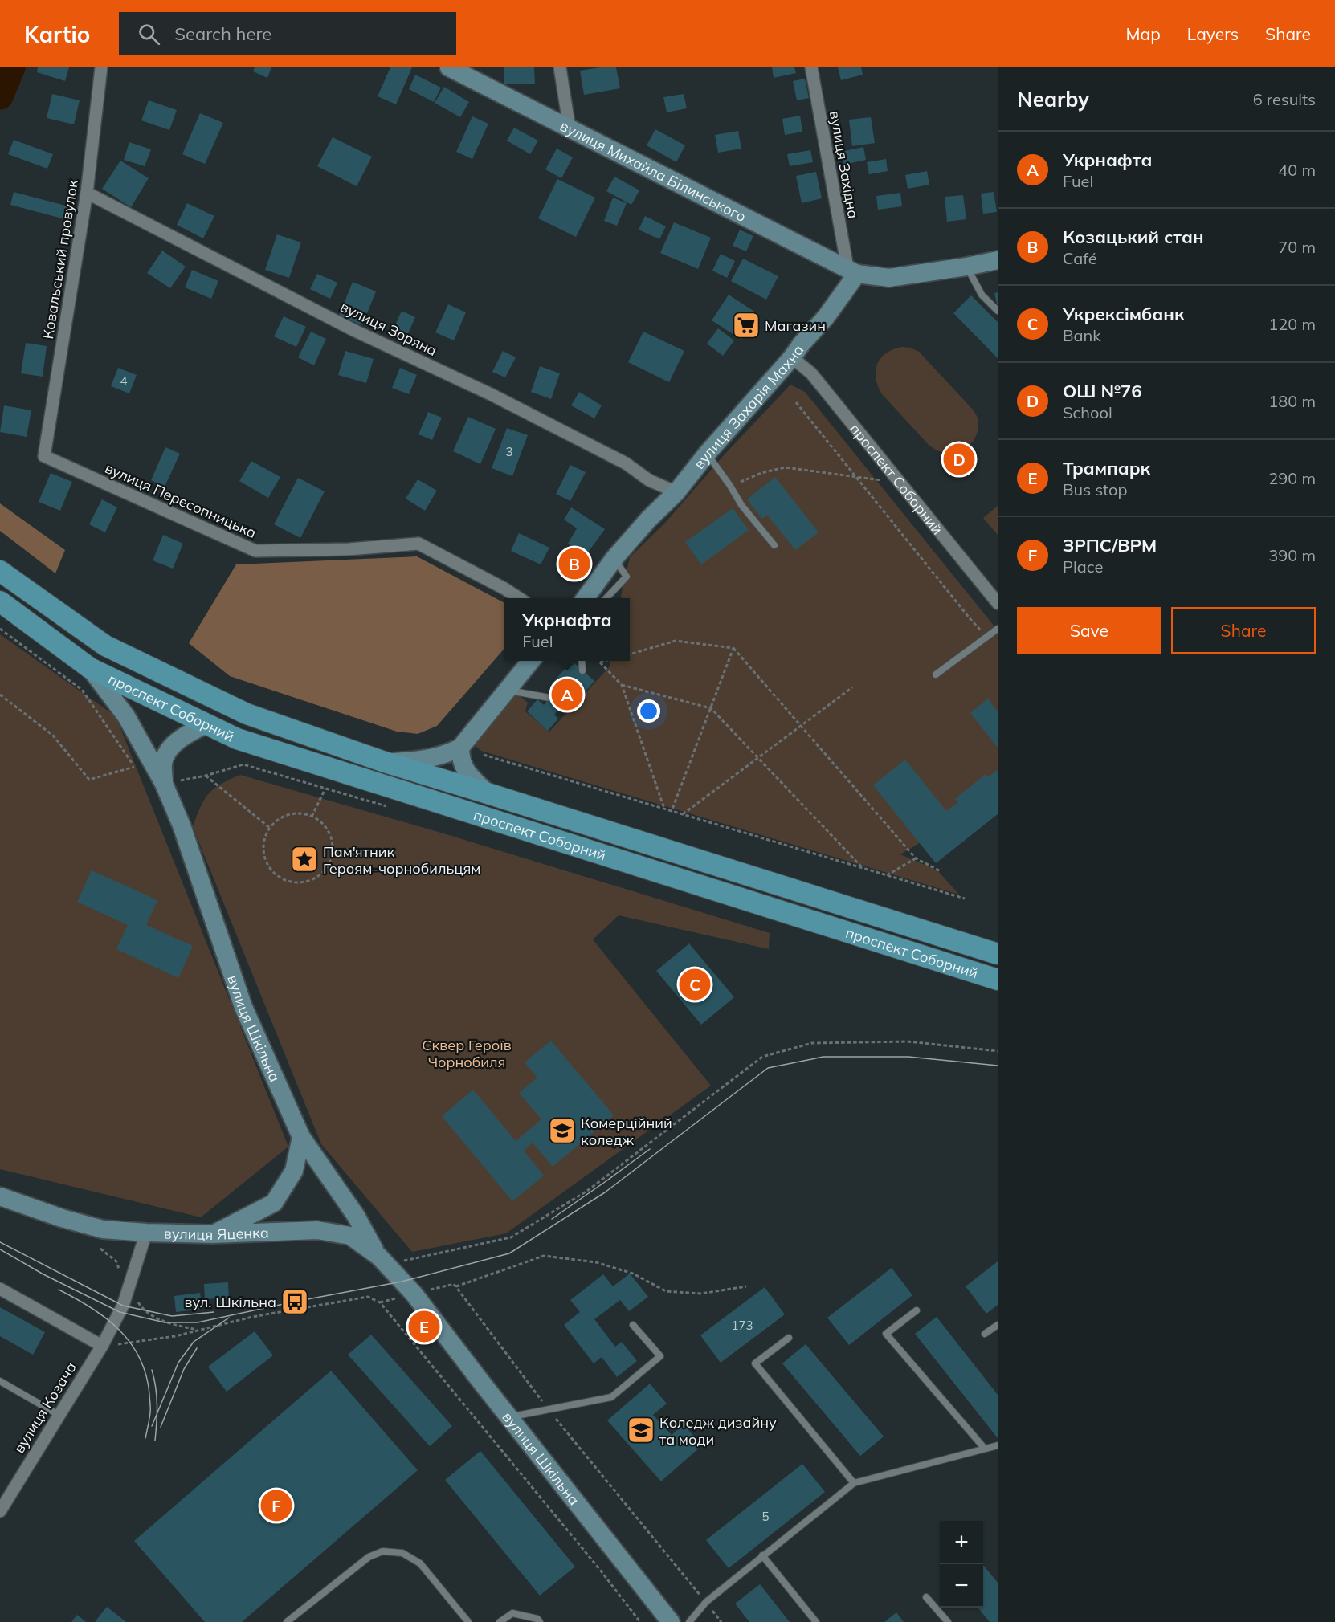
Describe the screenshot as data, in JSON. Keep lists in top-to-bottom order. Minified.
{"streets":{"main road":["проспект Соборний"],"street":["вулиця Західна","вулиця Михайла Білинського","Ковальський провулок","вулиця Зоряна","вулиця Захарія Махна","вулиця Пересопницька","вулиця Шкільна","вулиця Яценка","вулиця Козача"]},"crossings":[["вулиця Західна","вулиця Михайла Білинського"],["вулиця Західна","вулиця Захарія Махна"],["вулиця Михайла Білинського","вулиця Захарія Махна"],["Ковальський провулок","вулиця Зоряна"],["Ковальський провулок","вулиця Пересопницька"],["вулиця Зоряна","вулиця Захарія Махна"],["вулиця Захарія Махна","проспект Соборний"],["проспект Соборний","вулиця Шкільна"],["вулиця Шкільна","вулиця Яценка"],["вулиця Яценка","вулиця Козача"]],"parks":["Сквер Героїв Чорнобиля"],"places":{"supermarket":["Магазин"],"place":["Пам'ятник Героям-чорнобильцям"],"school or university":["Комерційний коледж","Коледж дизайну та моди"],"bus stop":["вул. Шкільна"]},"house_numbers":["4","3","173","5"],"page":{"header":"Kartio","search":"Search here","nav":["Map","Layers","Share"],"heading":["Nearby","6 results"],"list":[{"mark":"A","name":"Укрнафта","note":"Fuel","value":"40 m"},{"mark":"B","name":"Козацький стан","note":"Café","value":"70 m"},{"mark":"C","name":"Укрексімбанк","note":"Bank","value":"120 m"},{"mark":"D","name":"ОШ №76","note":"School","value":"180 m"},{"mark":"E","name":"Трампарк","note":"Bus stop","value":"290 m"},{"mark":"F","name":"ЗРПС/ВРМ","note":"Place","value":"390 m"}],"pins":["D","B","A","C","E","F"],"buttons":["Save","Share"],"popup":["Укрнафта","Fuel"],"map_buttons":["+","−"]}}
